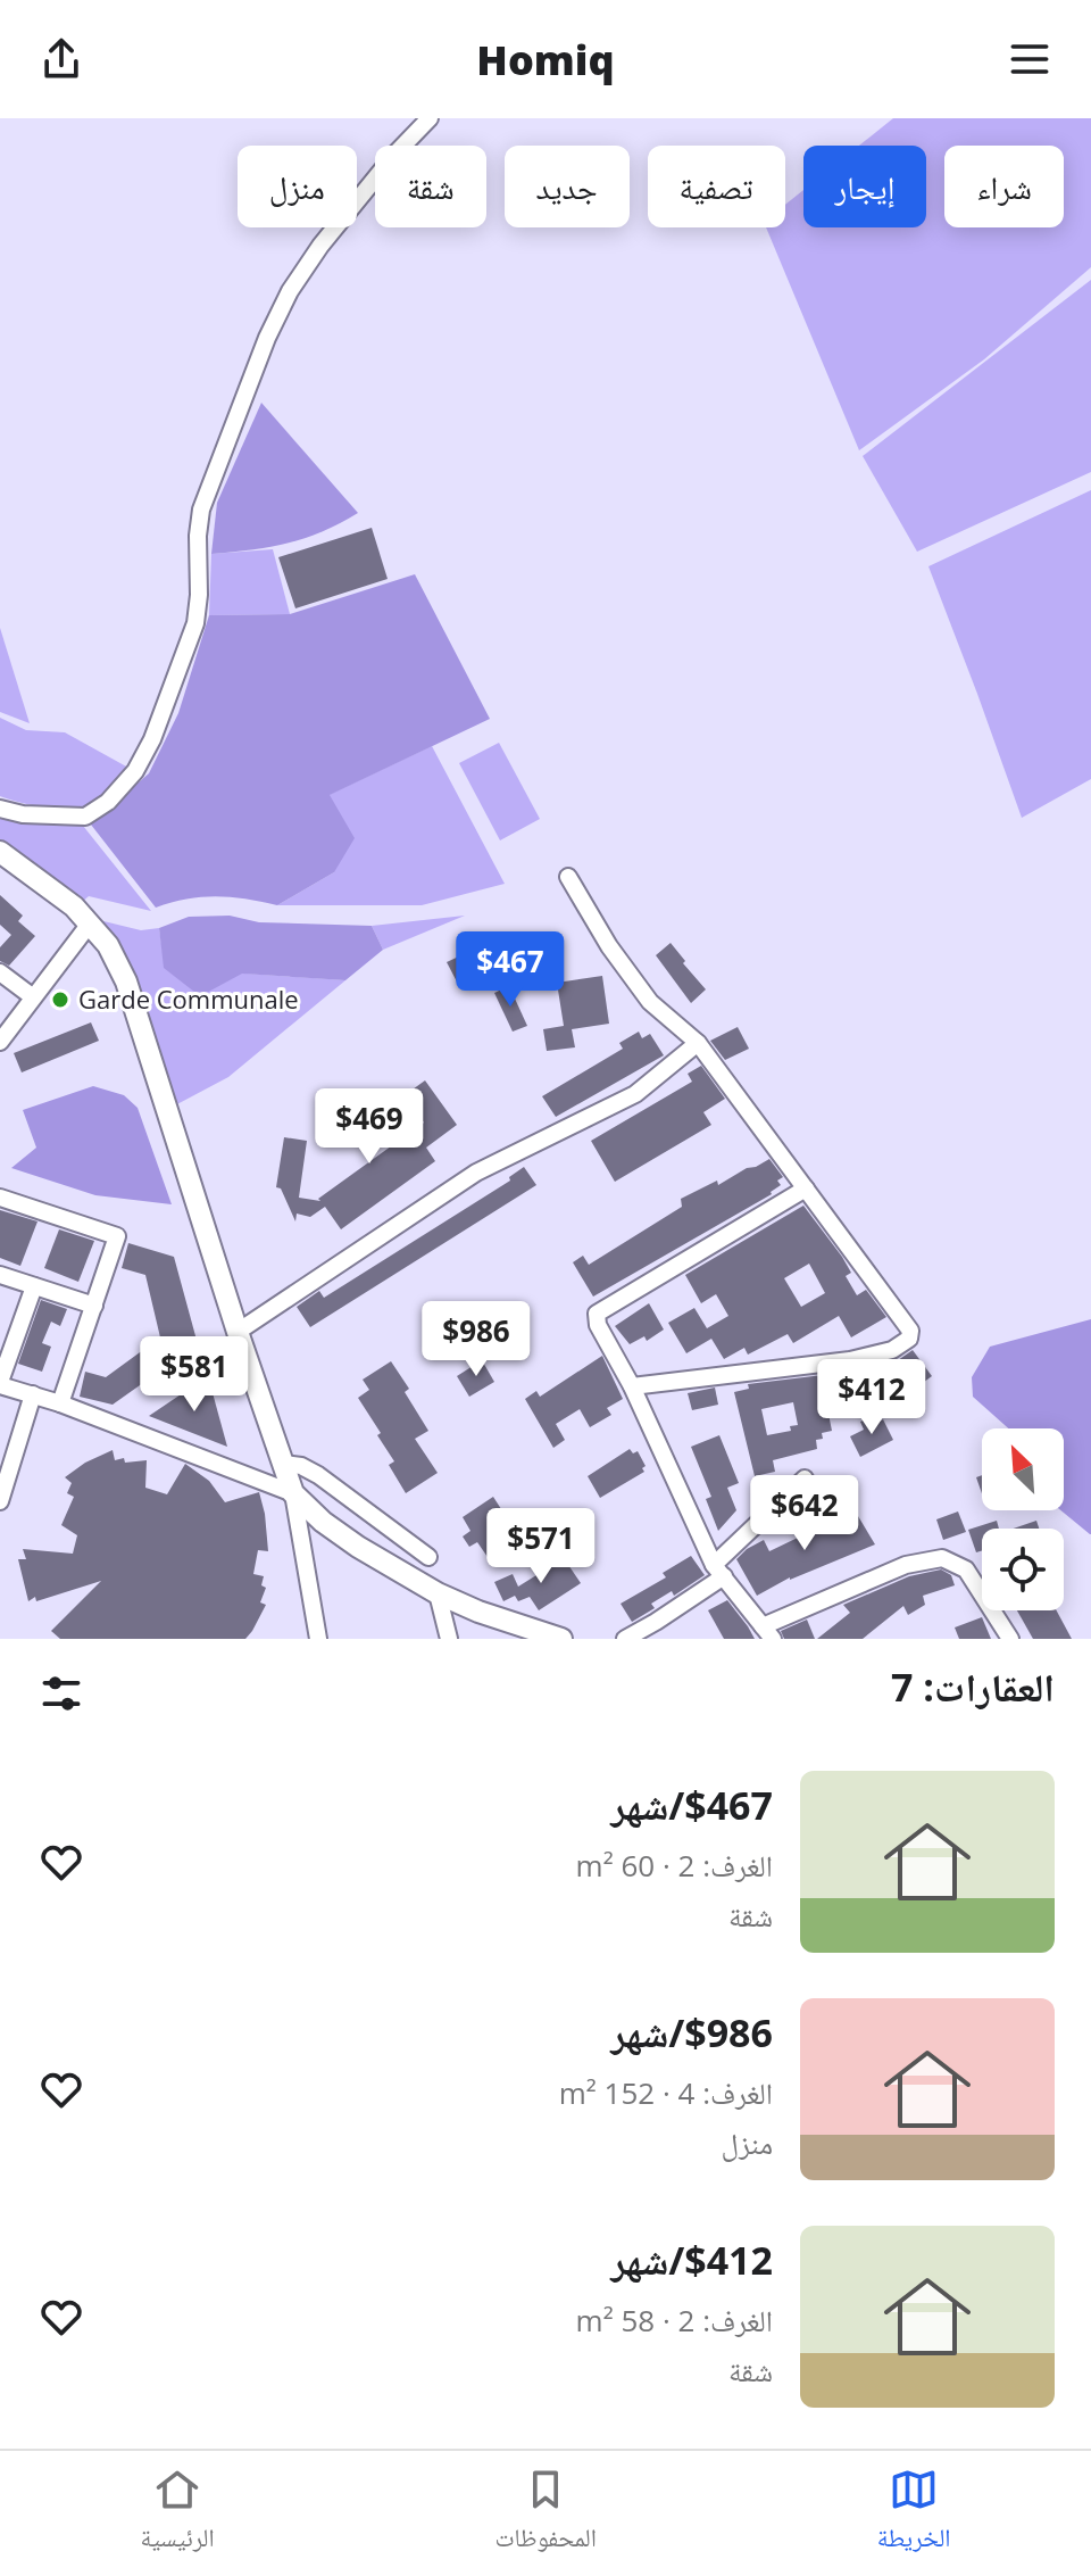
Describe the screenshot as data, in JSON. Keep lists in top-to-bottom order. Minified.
{"places":["Garde Communale"],"north":"top left","page":{"header":"Homiq","chip":["شراء","إيجار","تصفية","جديد","شقة","منزل"],"price":["$467","$469","$986","$581","$412","$642","$571"],"heading":"العقارات: 7","list":[{"name":"$467/شهر","note":"الغرف: 2 · 60 m² · شقة"},{"name":"$986/شهر","note":"الغرف: 4 · 152 m² · منزل"},{"name":"$412/شهر","note":"الغرف: 2 · 58 m² · شقة"}],"tabs":["الخريطة","المحفوظات","الرئيسية"]}}
